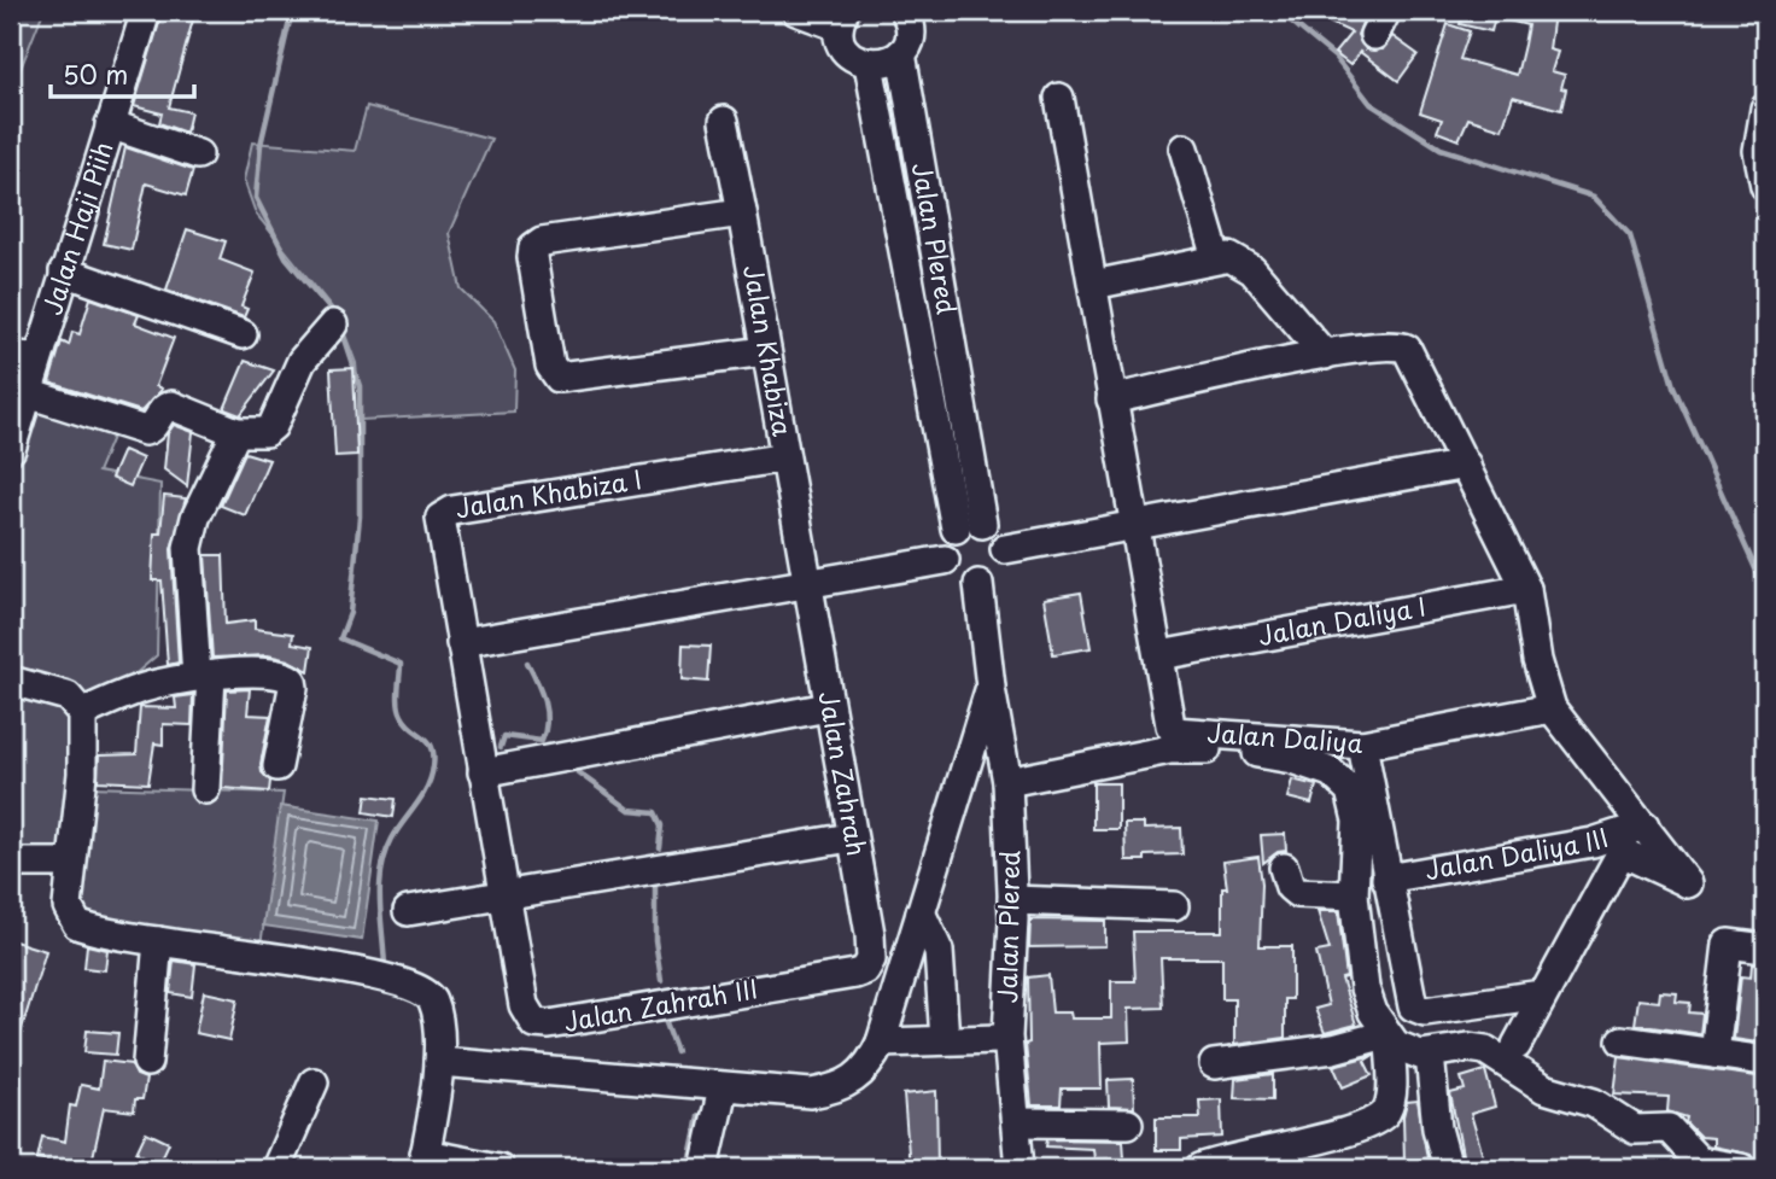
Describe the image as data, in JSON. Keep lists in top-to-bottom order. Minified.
{"streets":{"street":["Jalan Haji Piih","Jalan Plered","Jalan Khabiza","Jalan Khabiza I","Jalan Daliya I","Jalan Daliya","Jalan Zahrah","Jalan Daliya III","Jalan Zahrah III"]},"crossings":[["Jalan Khabiza","Jalan Khabiza I"],["Jalan Khabiza","Jalan Zahrah"],["Jalan Daliya I","Jalan Daliya"],["Jalan Daliya","Jalan Daliya III"],["Jalan Zahrah","Jalan Zahrah III"]],"scale_bar":"50 m"}
